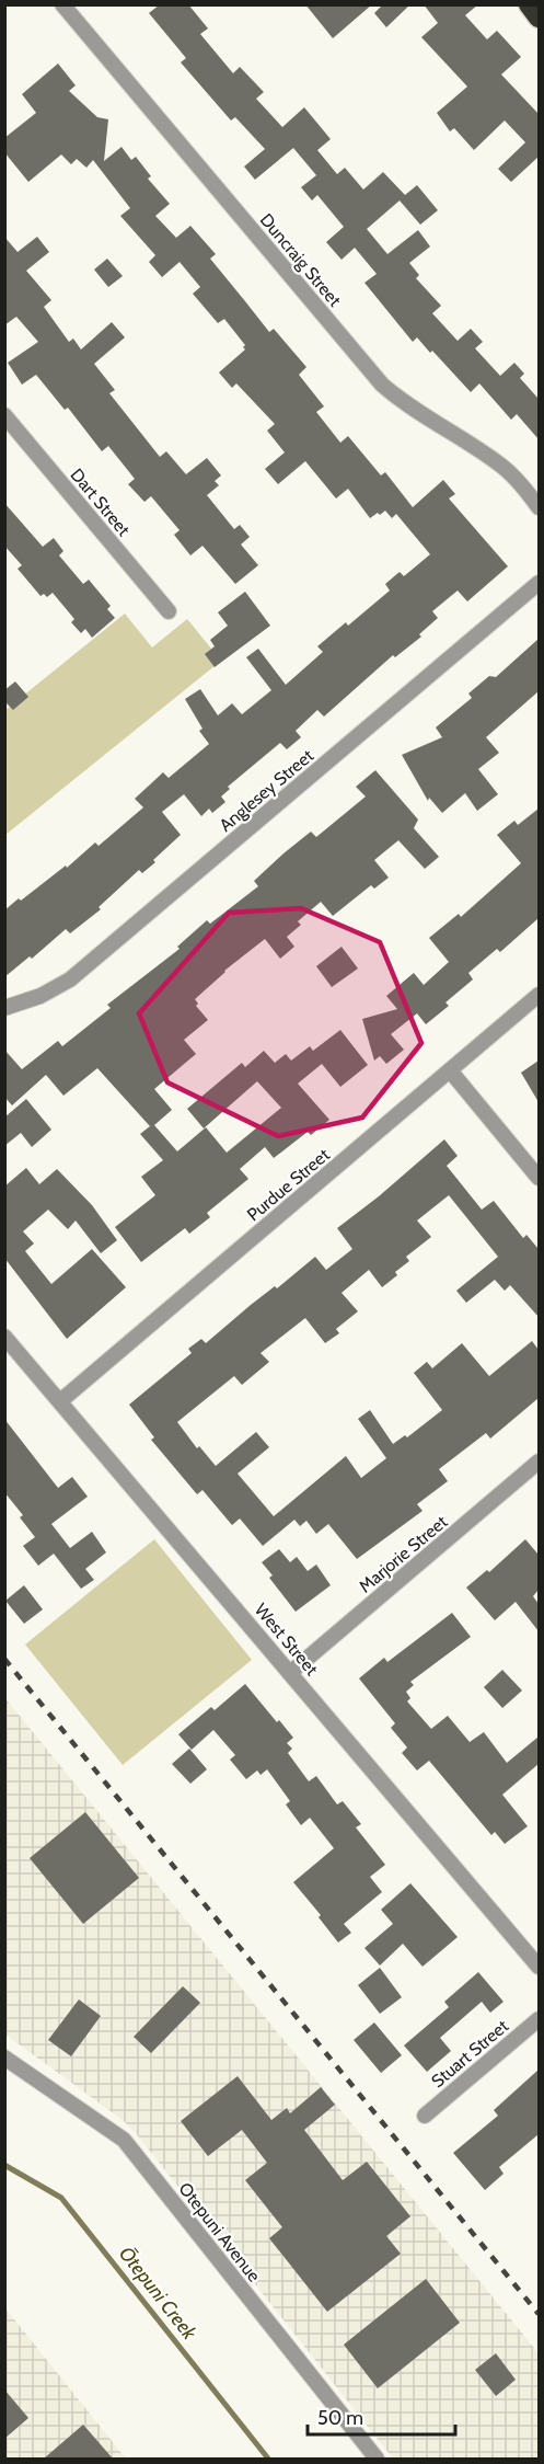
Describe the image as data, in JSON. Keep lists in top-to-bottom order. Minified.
{"streets":{"street":["Duncraig Street","Dart Street","Anglesey Street","Purdue Street","Marjorie Street","West Street","Stuart Street","Otepuni Avenue"]},"crossings":[["Purdue Street","West Street"],["Marjorie Street","West Street"]],"water":["Ōtepuni Creek"],"scale_bar":"50 m"}
